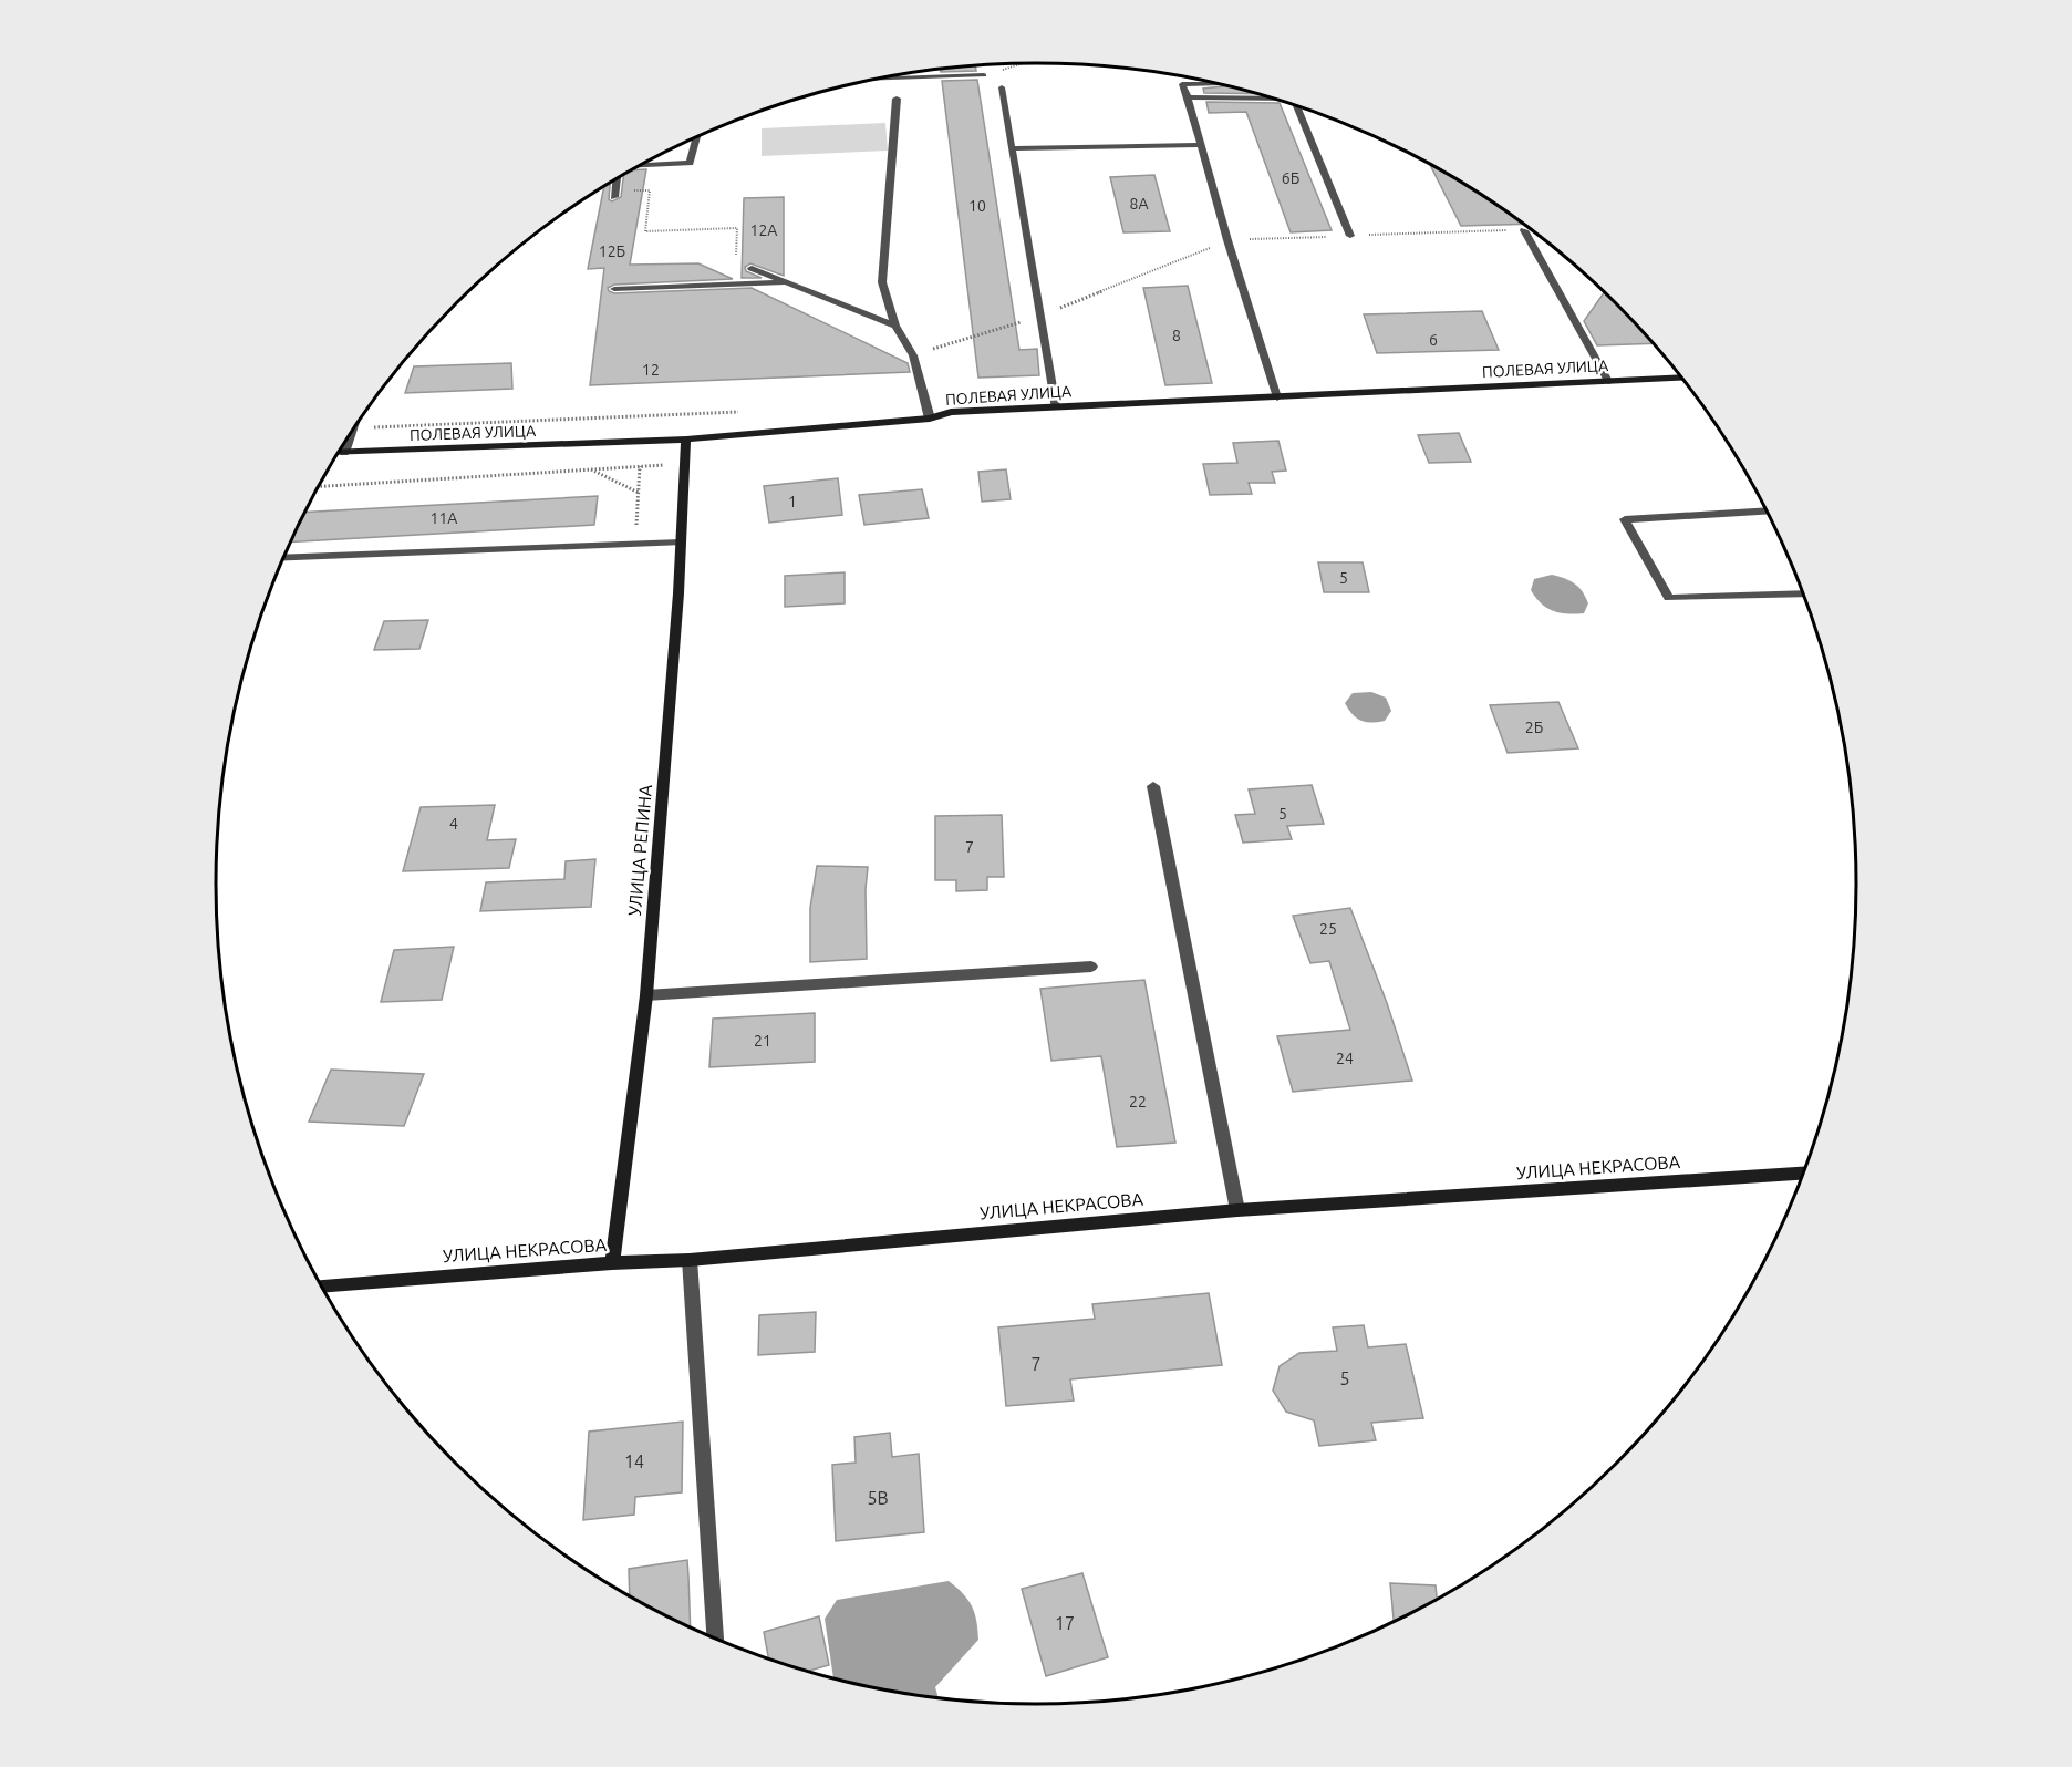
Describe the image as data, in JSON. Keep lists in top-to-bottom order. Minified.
{"streets":{"street":["ПОЛЕВАЯ УЛИЦА","УЛИЦА РЕПИНА","УЛИЦА НЕКРАСОВА"]},"crossings":[["ПОЛЕВАЯ УЛИЦА","УЛИЦА РЕПИНА"],["УЛИЦА РЕПИНА","УЛИЦА НЕКРАСОВА"]],"house_numbers":["6Б","8А","10","12А","12Б","8","6","12","1","11А","5","2Б","5","4","7","25","21","24","22","7","5","14","5В","17"]}
